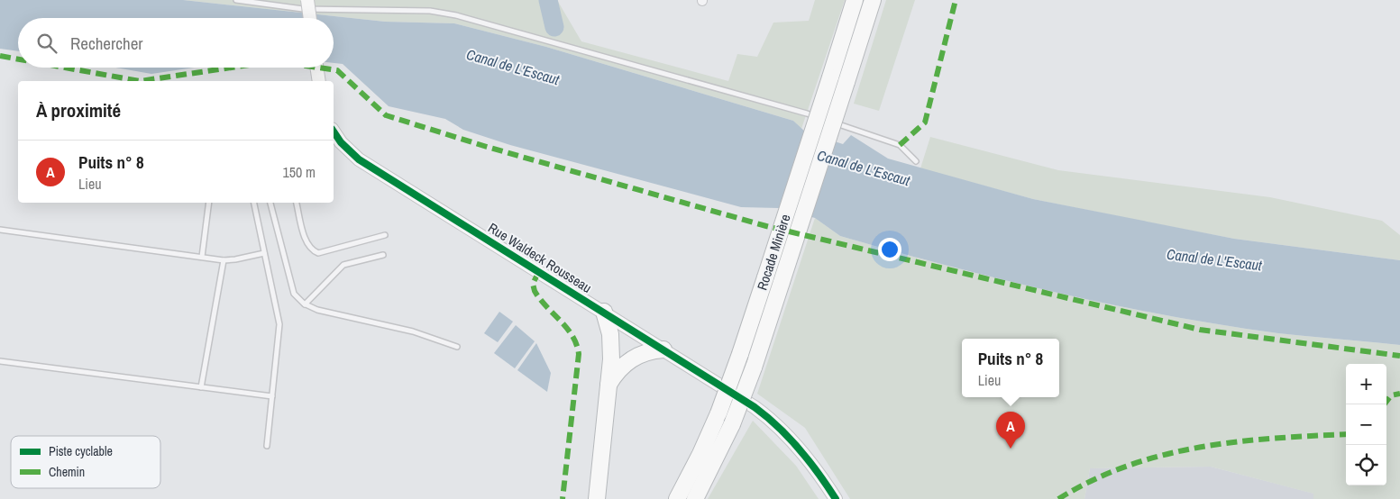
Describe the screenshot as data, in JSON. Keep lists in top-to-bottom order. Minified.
{"streets":{"highway":["Rocade Minière"],"street":["Rue Waldeck Rousseau"]},"water":["Canal de L'Escaut"],"legend":["Piste cyclable","Chemin"],"page":{"search":"Rechercher","heading":"À proximité","list":[{"mark":"A","name":"Puits n° 8","note":"Lieu","value":"150 m"}],"popup":["Puits n° 8","Lieu"],"map_buttons":["+","−"],"pins":"A"}}
